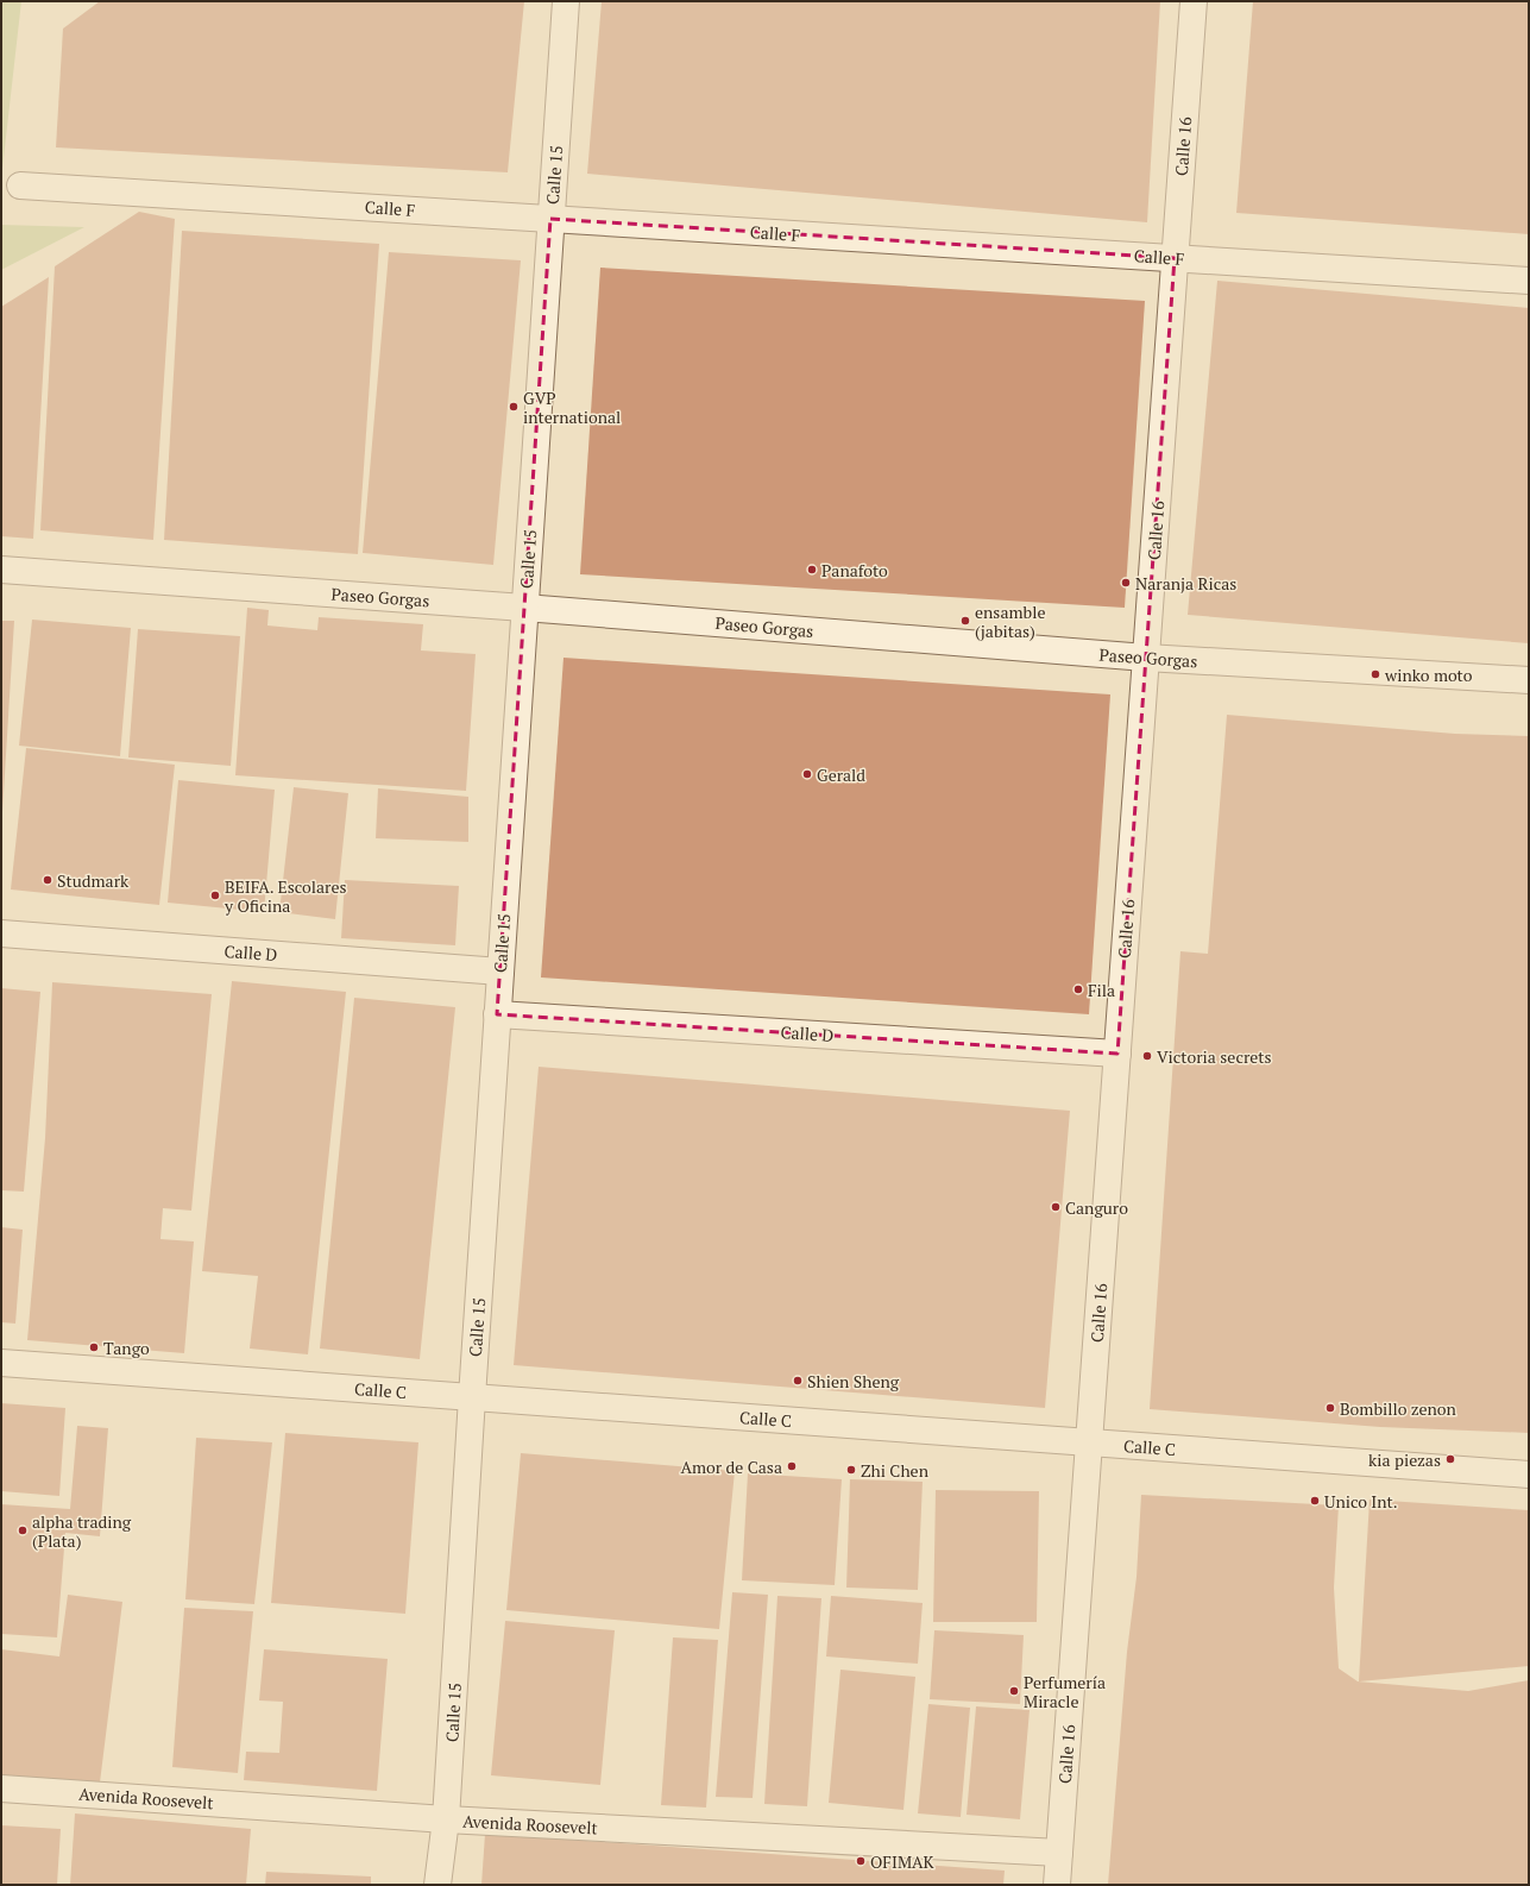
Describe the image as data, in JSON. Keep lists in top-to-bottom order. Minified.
{"streets":{"street":["Calle 16","Calle 15","Calle F","Paseo Gorgas","Calle D","Calle C","Avenida Roosevelt"]},"crossings":[["Calle 16","Calle F"],["Calle 16","Paseo Gorgas"],["Calle 16","Calle D"],["Calle 16","Calle C"],["Calle 16","Avenida Roosevelt"],["Calle 15","Calle F"],["Calle 15","Paseo Gorgas"],["Calle 15","Calle D"],["Calle 15","Calle C"],["Calle 15","Avenida Roosevelt"]],"places":["GVP international","Panafoto","Naranja Ricas","ensamble (jabitas)","winko moto","Gerald","Studmark","BEIFA. Escolares y Oficina","Fila","Victoria secrets","Canguro","Tango","Shien Sheng","Bombillo zenon","kia piezas","Amor de Casa","Zhi Chen","Unico Int.","alpha trading (Plata)","Perfumería Miracle","OFIMAK"]}
